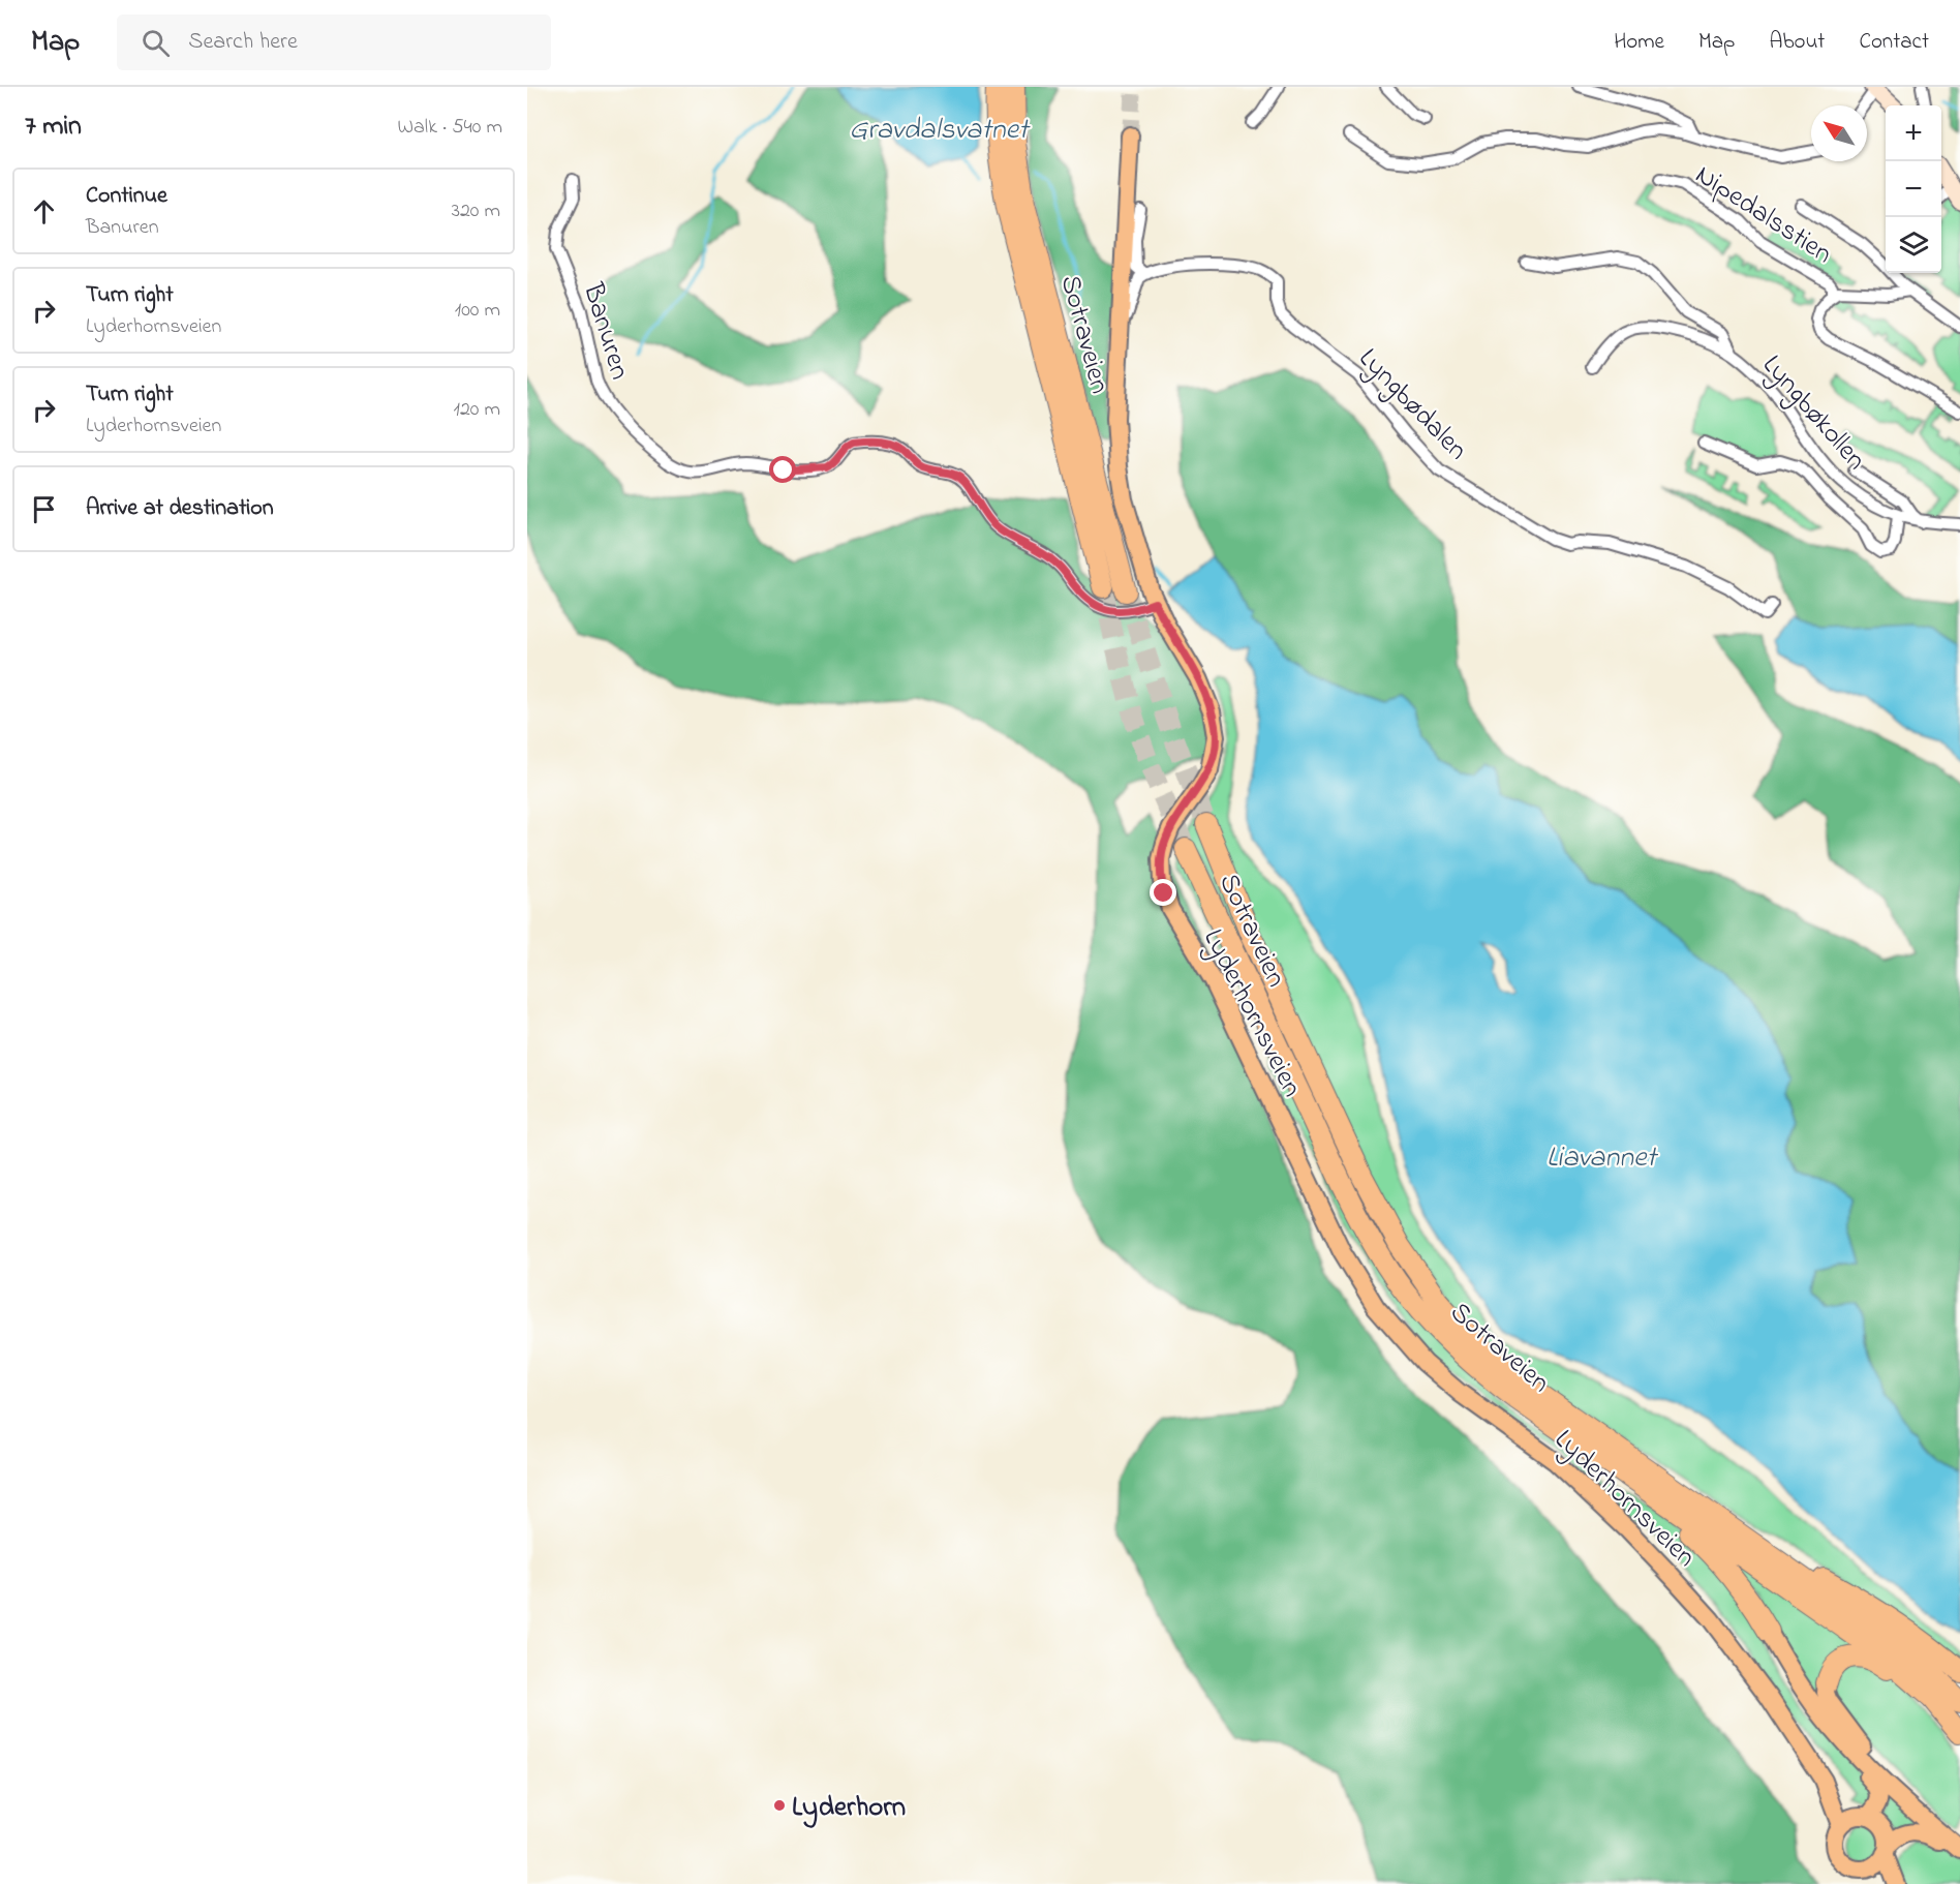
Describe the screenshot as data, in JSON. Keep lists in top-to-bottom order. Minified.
{"streets":{"highway":["Sotraveien"],"main road":["Lyderhornsveien"],"street":["Nipedalsstien","Banuren","Lyngbødalen","Lyngbøkollen"]},"crossings":[["Banuren","Lyderhornsveien"]],"water":["Gravdalsvatnet","Liavannet"],"places":["Lyderhorn"],"north":"top left","page":{"header":"Map","search":"Search here","nav":["Home","Map","About","Contact"],"heading":["7 min","Walk · 540 m"],"map_buttons":["+","−"],"list":[["Continue","Banuren","320 m"],["Turn right","Lyderhornsveien","100 m"],["Turn right","Lyderhornsveien","120 m"],"Arrive at destination"]}}
